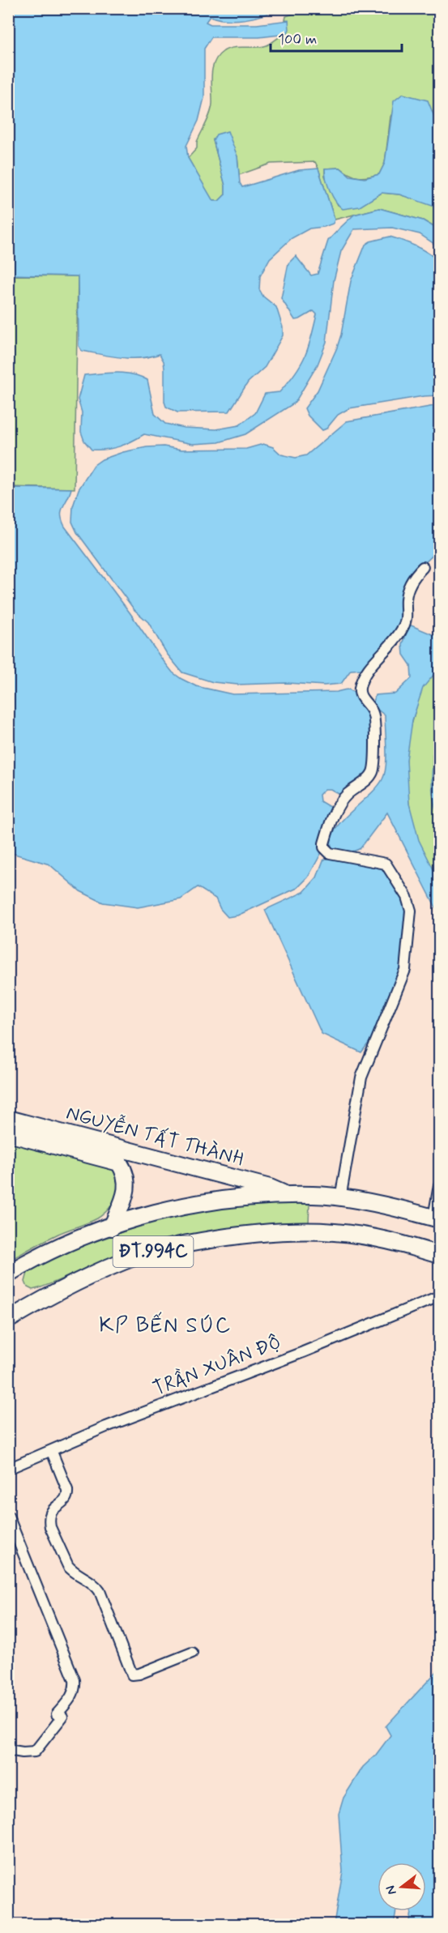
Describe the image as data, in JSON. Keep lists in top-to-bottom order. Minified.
{"streets":{"main road":["NGUYỄN TẤT THÀNH","ĐT.994C"],"street":["TRẦN XUÂN ĐỘ"]},"crossings":[["NGUYỄN TẤT THÀNH","ĐT.994C"]],"districts":["KP BẾN SÚC"],"scale_bar":"100 m","north":"left"}
